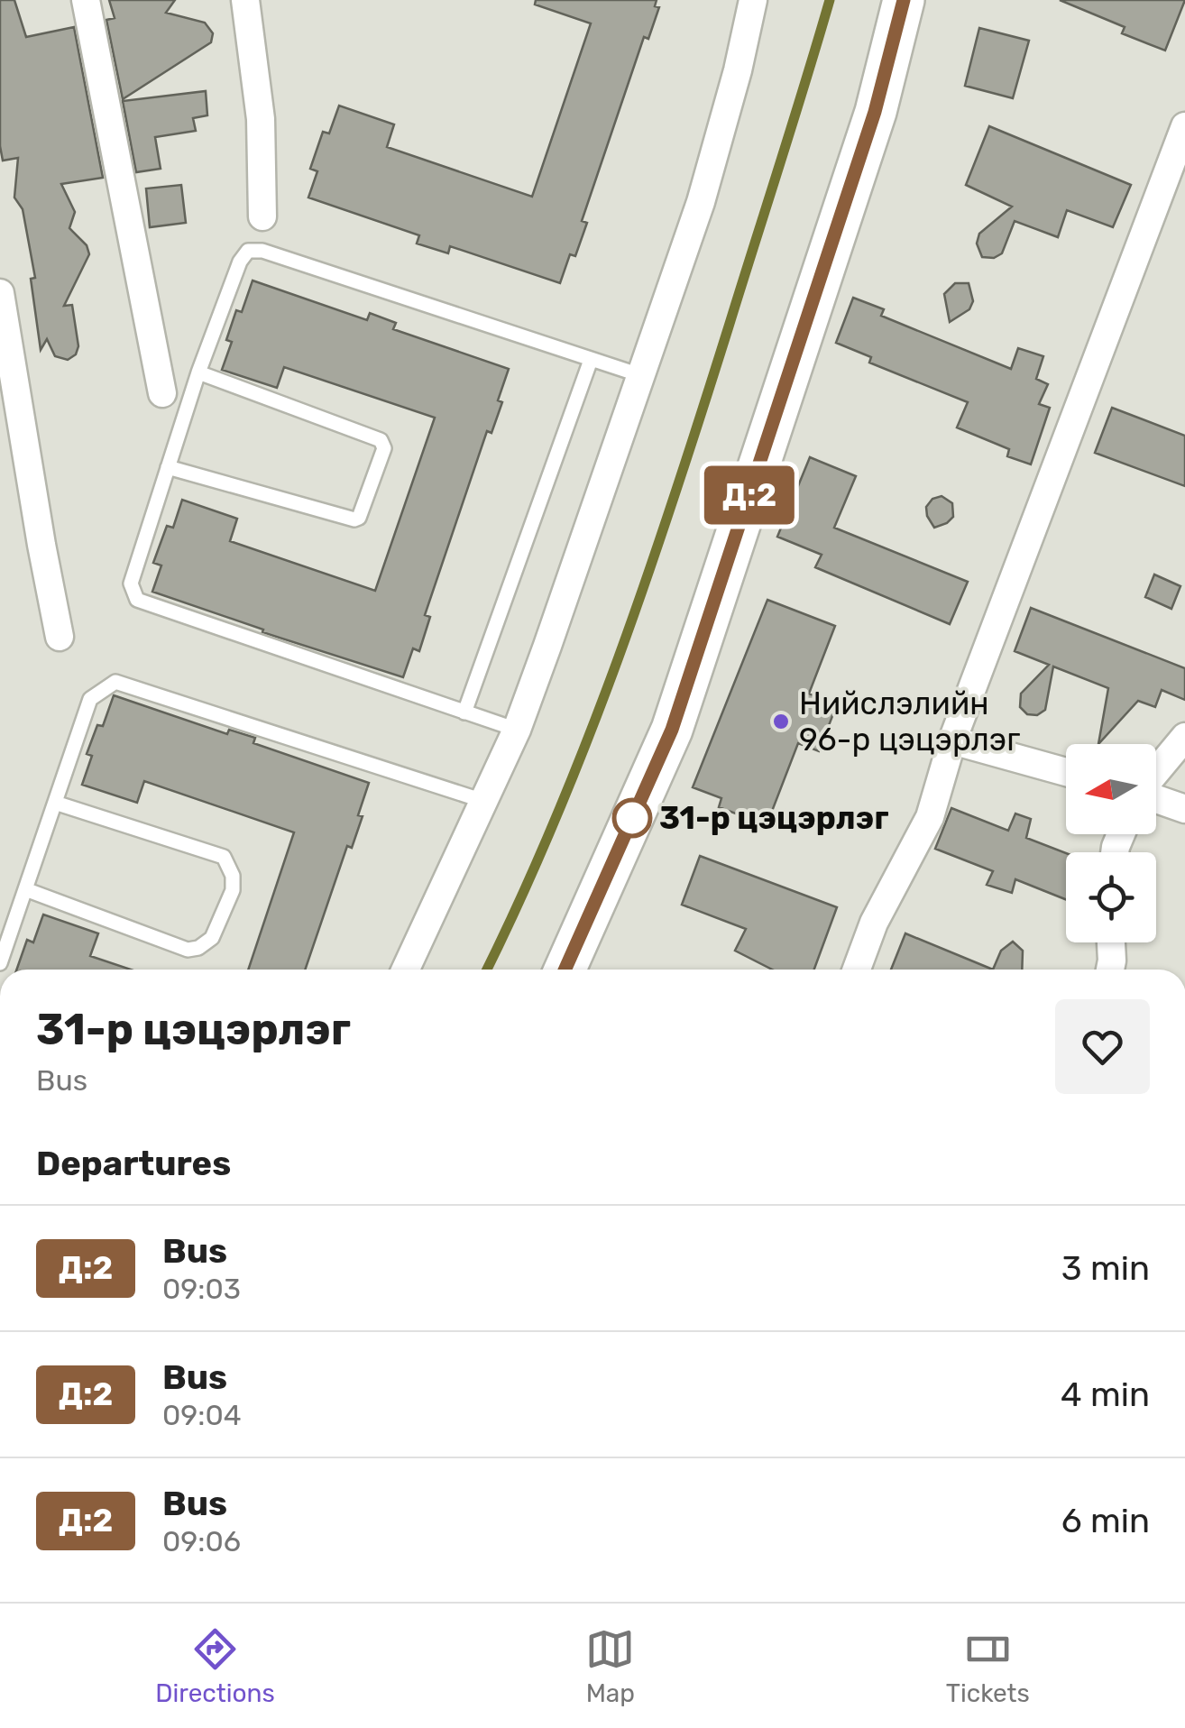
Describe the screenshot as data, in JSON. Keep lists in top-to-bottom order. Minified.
{"places":["Нийслэлийн 96-р цэцэрлэг","31-р цэцэрлэг"],"lines":["bus line Д:2"],"north":"left","page":{"on_map":"Д:2","heading":[["31-р цэцэрлэг","Bus"],"Departures"],"list":[{"mark":"Д:2","name":"Bus","note":"09:03","value":"3 min"},{"mark":"Д:2","name":"Bus","note":"09:04","value":"4 min"},{"mark":"Д:2","name":"Bus","note":"09:06","value":"6 min"}],"tabs":["Directions","Map","Tickets"]}}
